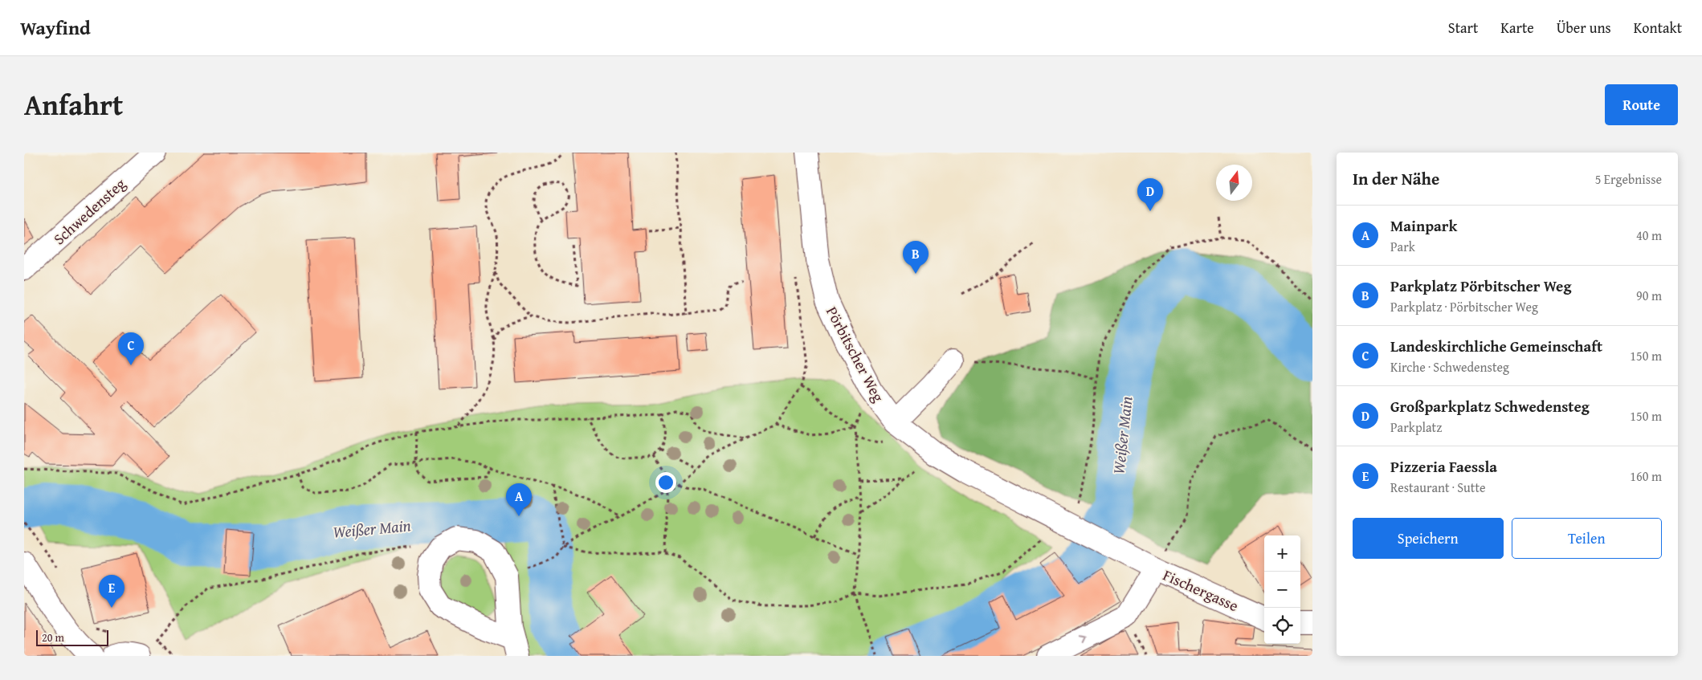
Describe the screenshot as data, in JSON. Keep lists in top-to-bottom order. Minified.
{"streets":{"street":["Schwedensteg","Pörbitscher Weg","Fischergasse"]},"crossings":[["Pörbitscher Weg","Fischergasse"]],"one_way":["Fischergasse"],"water":["Weißer Main"],"scale_bar":"20 m","north":"top","page":{"header":"Wayfind","nav":["Start","Karte","Über uns","Kontakt"],"title":"Anfahrt","buttons":["Route",["Speichern","Teilen"]],"heading":["In der Nähe","5 Ergebnisse"],"pins":["D","B","C","A","E"],"list":[{"mark":"A","name":"Mainpark","note":"Park","value":"40 m"},{"mark":"B","name":"Parkplatz Pörbitscher Weg","note":"Parkplatz · Pörbitscher Weg","value":"90 m"},{"mark":"C","name":"Landeskirchliche Gemeinschaft","note":"Kirche · Schwedensteg","value":"150 m"},{"mark":"D","name":"Großparkplatz Schwedensteg","note":"Parkplatz","value":"150 m"},{"mark":"E","name":"Pizzeria Faessla","note":"Restaurant · Sutte","value":"160 m"}],"map_buttons":["+","−"],"scale":"20 m"}}
